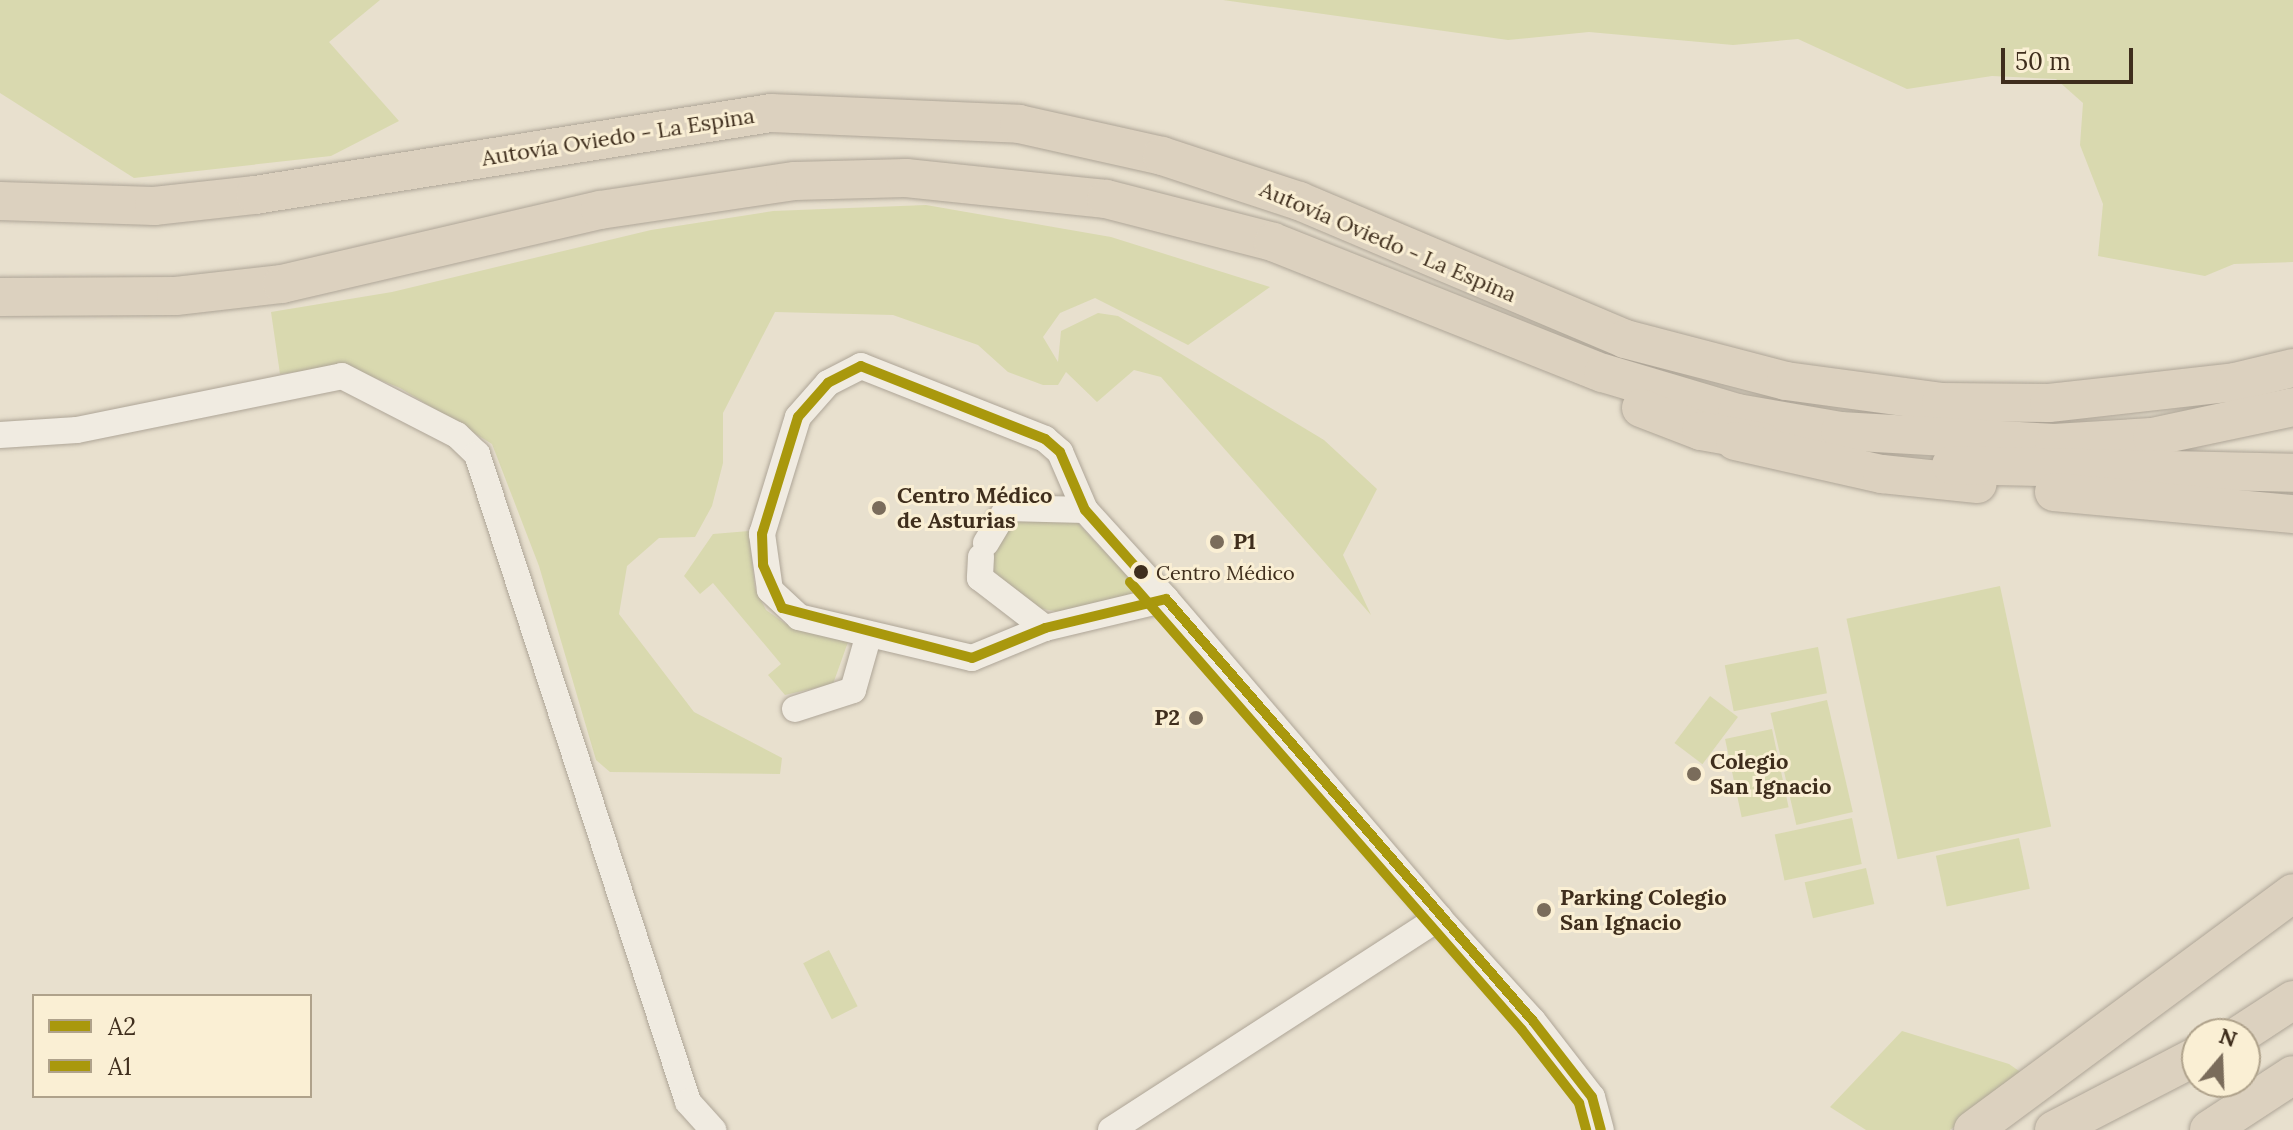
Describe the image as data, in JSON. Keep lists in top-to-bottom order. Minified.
{"streets":{"highway":["Autovía Oviedo - La Espina"]},"places":["Centro Médico de Asturias","P1","Centro Médico","P2","Colegio San Ignacio","Parking Colegio San Ignacio"],"lines":["transit line A2","transit line A1"],"legend":["A2","A1"],"scale_bar":"50 m","north":"top"}
